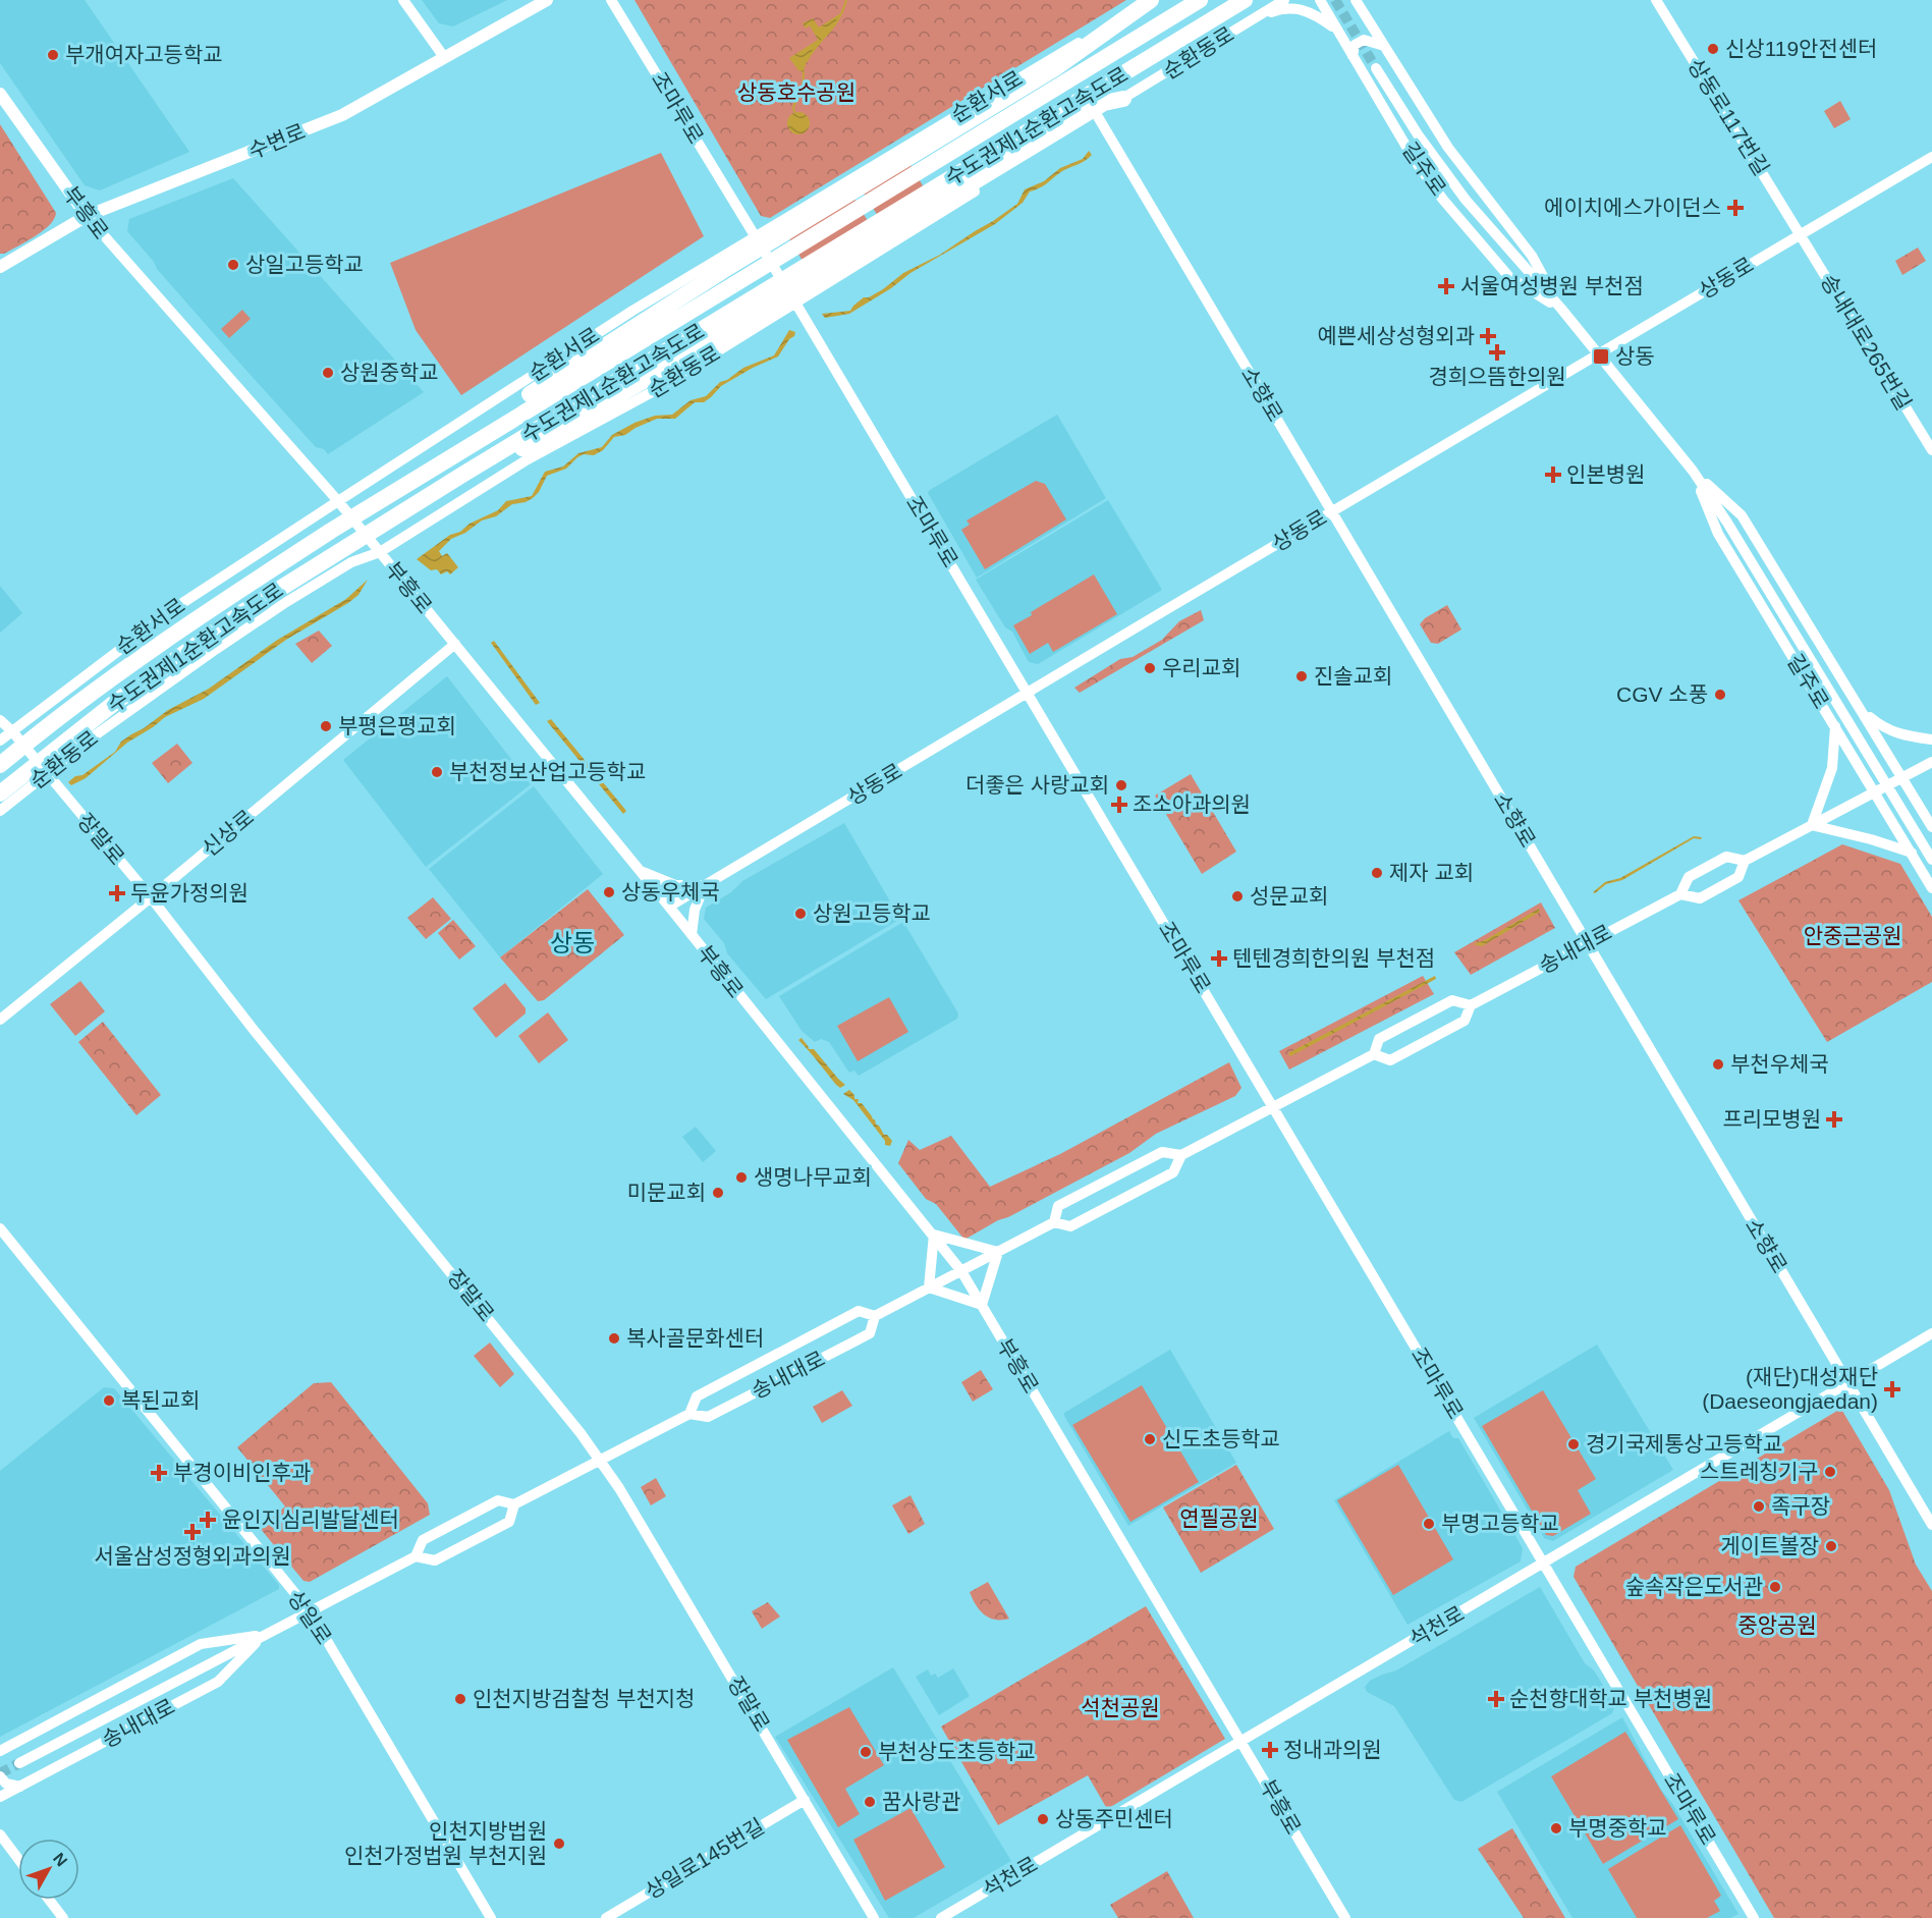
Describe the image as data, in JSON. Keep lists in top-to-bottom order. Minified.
{"streets":{"highway":["수도권제1순환고속도로"],"main road":["수변로","부흥로"],"street":["순환동로","순환서로","조마루로","상동로117번길","길주로","상동로","송내대로265번길","소향로","신상로","장말로","송내대로","상일로","석천로","상일로145번길"]},"crossings":[["순환동로","조마루로"],["순환동로","부흥로"],["순환동로","소향로"],["순환동로","장말로"],["순환서로","조마루로"],["순환서로","부흥로"],["순환서로","장말로"],["조마루로","상동로"],["조마루로","송내대로"],["조마루로","석천로"],["상동로117번길","상동로"],["상동로117번길","송내대로265번길"],["수변로","부흥로"],["길주로","상동로"],["길주로","송내대로"],["부흥로","상동로"],["부흥로","신상로"],["부흥로","송내대로"],["부흥로","석천로"],["상동로","송내대로265번길"],["상동로","소향로"],["소향로","송내대로"],["소향로","석천로"],["신상로","장말로"],["장말로","송내대로"],["장말로","상일로145번길"],["송내대로","상일로"]],"districts":["상동"],"parks":["상동호수공원","안중근공원","연필공원","중앙공원","석천공원"],"places":{"other":["신상119안전센터","부개여자고등학교","상일고등학교","상원중학교","우리교회","진솔교회","CGV 소풍","부평은평교회","부천정보산업고등학교","더좋은 사랑교회","제자 교회","상동우체국","성문교회","상원고등학교","부천우체국","생명나무교회","미문교회","복사골문화센터","복된교회","신도초등학교","경기국제통상고등학교","스트레칭기구","족구장","부명고등학교","게이트볼장","숲속작은도서관","인천지방검찰청 부천지청","부천상도초등학교","꿈사랑관","상동주민센터","부명중학교","인천지방법원 인천가정법원 부천지원"],"health":["에이치에스가이던스","서울여성병원 부천점","예쁜세상성형외과","경희으뜸한의원","인본병원","조소아과의원","두윤가정의원","텐텐경희한의원 부천점","프리모병원","(재단)대성재단 (Daeseongjaedan)","부경이비인후과","윤인지심리발달센터","서울삼성정형외과의원","순천향대학교 부천병원","정내과의원"],"transit":["상동"]},"north":"top right"}
